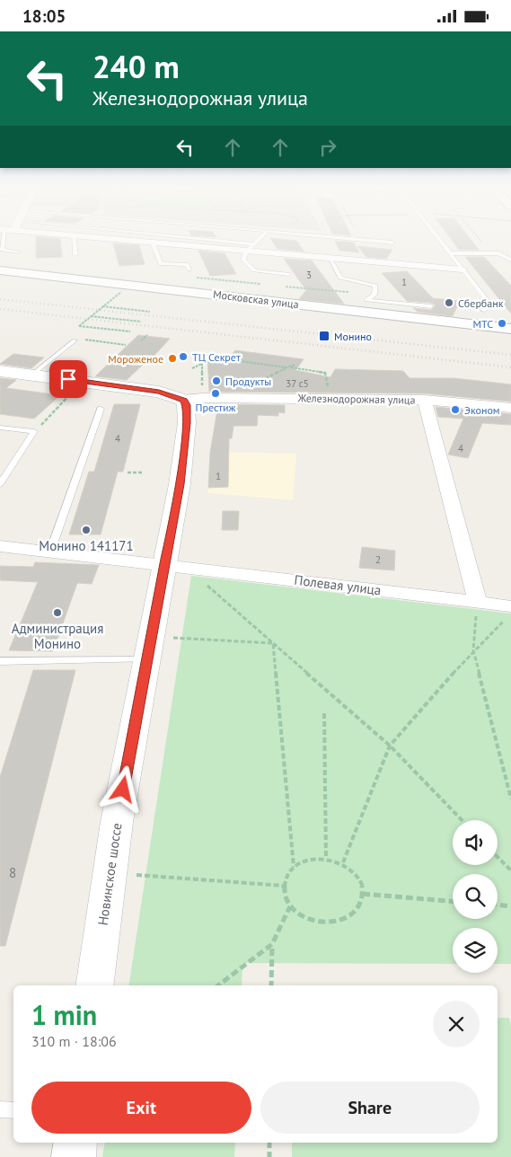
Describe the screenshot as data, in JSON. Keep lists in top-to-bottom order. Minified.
{"streets":{"main road":["Новинское шоссе"],"street":["Московская улица","Железнодорожная улица","Полевая улица"]},"crossings":[["Железнодорожная улица","Новинское шоссе"],["Полевая улица","Новинское шоссе"]],"places":{"other":["Сбербанк","МТС","ТЦ Секрет","Мороженое","Продукты","Престиж","Эконом","Монино 141171","Администрация Монино"],"transit":["Монино"]},"house_numbers":["3","1","37 с5","4","4","1","2","8"],"page":{"status":"18:05","turn":["240 m","Железнодорожная улица"],"heading":["1 min","310 m · 18:06"],"buttons":["Exit","Share"]}}
